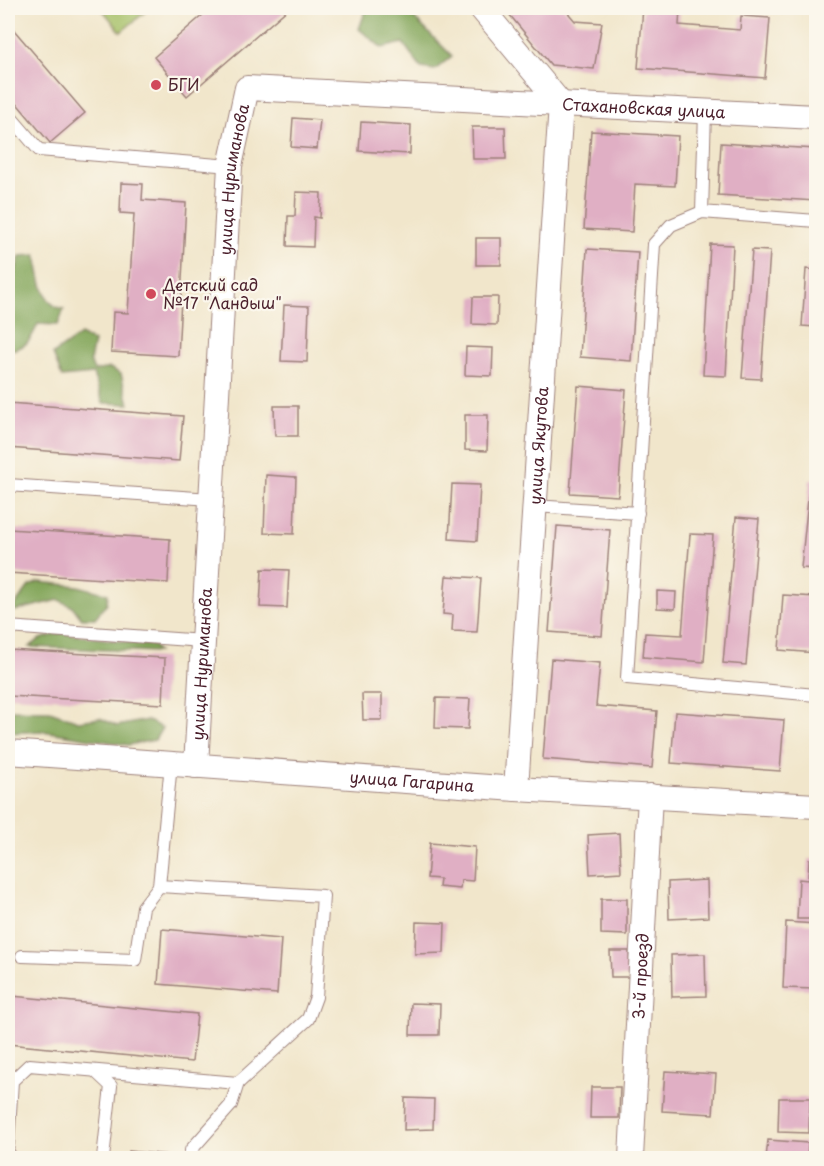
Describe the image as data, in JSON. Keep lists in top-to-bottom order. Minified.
{"streets":{"street":["Стахановская улица","улица Нуриманова","улица Якутова","улица Гагарина","3-й проезд"]},"crossings":[["Стахановская улица","улица Нуриманова"],["Стахановская улица","улица Якутова"],["улица Нуриманова","улица Якутова"],["улица Нуриманова","улица Гагарина"],["улица Якутова","улица Гагарина"],["улица Гагарина","3-й проезд"]],"places":["БГИ","Детский сад №17 \"Ландыш\""]}
